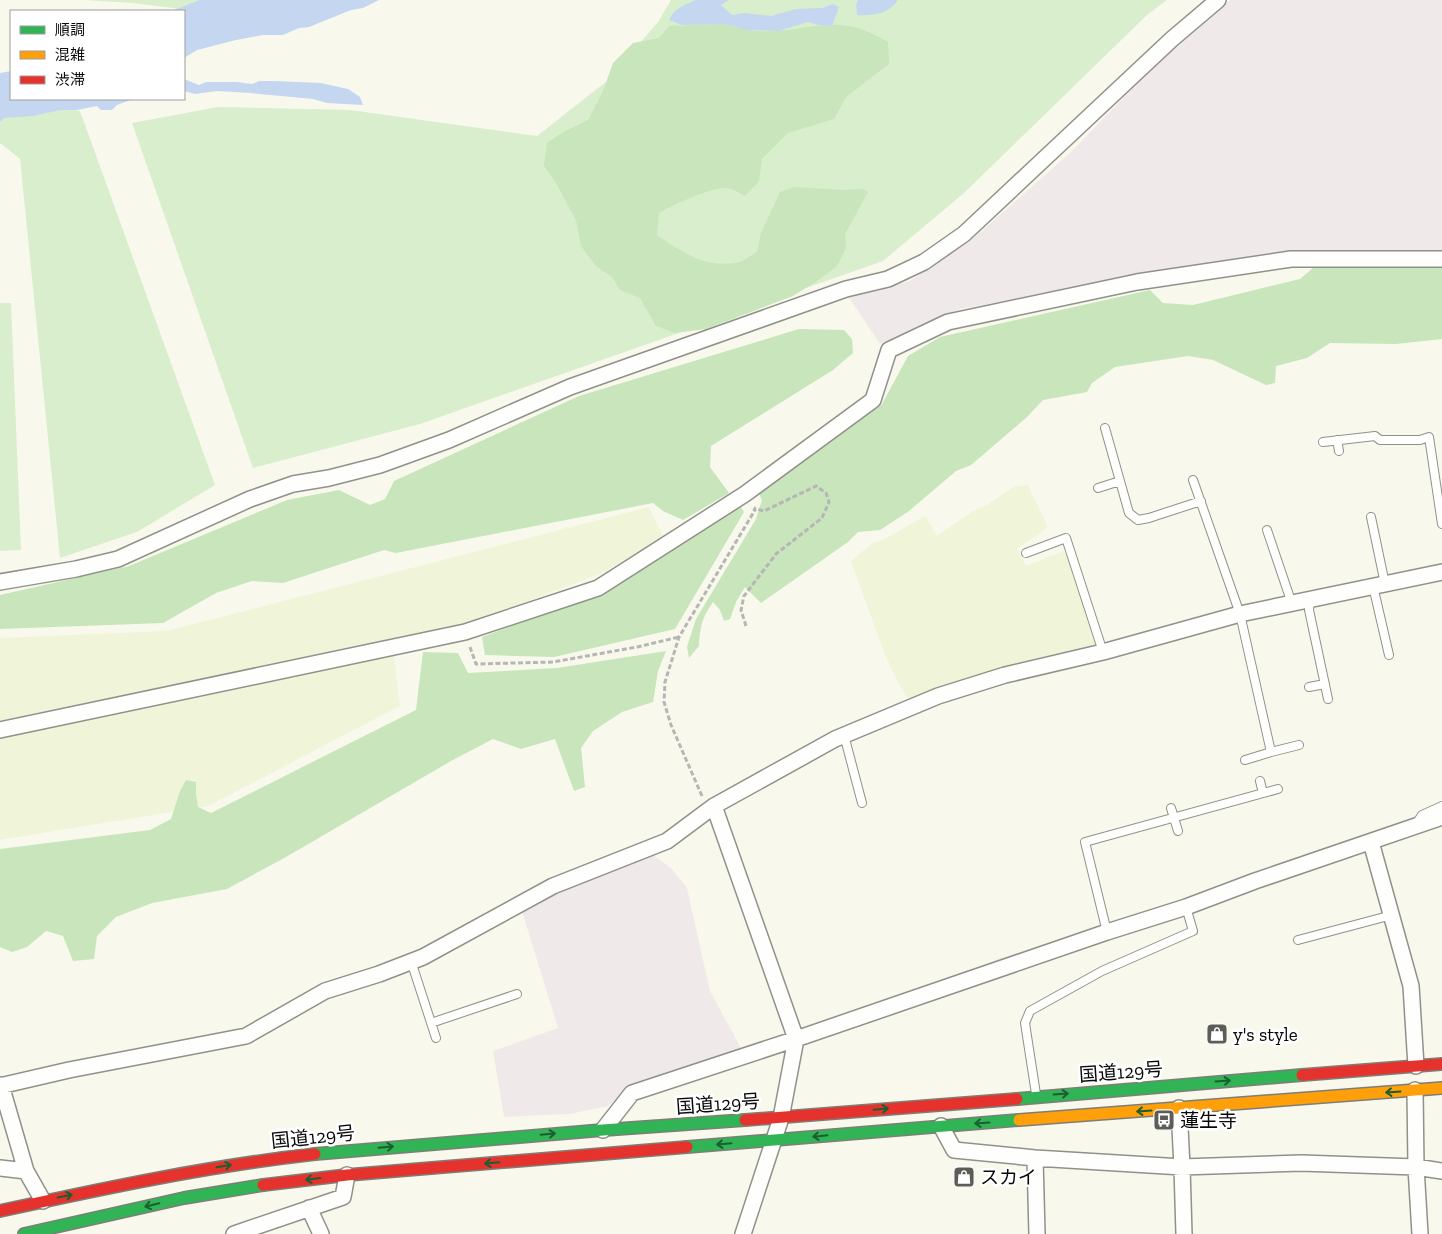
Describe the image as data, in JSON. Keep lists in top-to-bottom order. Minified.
{"streets":{"highway":["国道129号"]},"places":{"shop":["y's style","スカイ"],"bus stop":["蓮生寺"]},"legend":["順調","混雑","渋滞"]}
